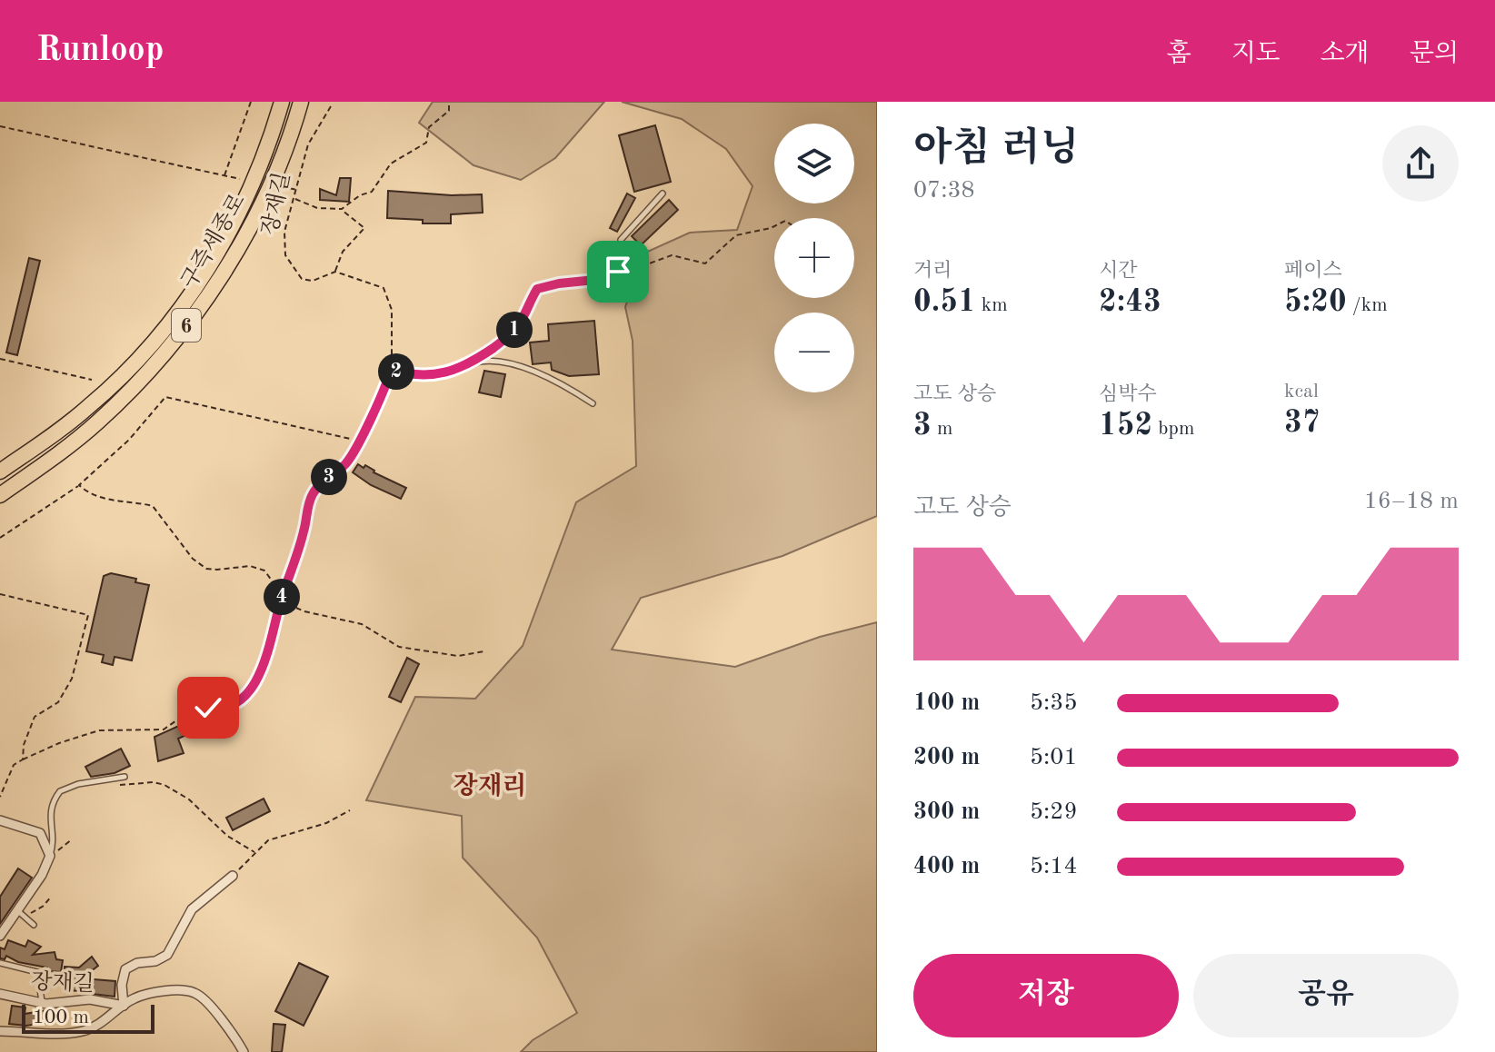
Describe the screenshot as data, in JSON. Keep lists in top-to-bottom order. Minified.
{"streets":{"highway":["구즉세종로","6"],"street":["장재길"]},"districts":["장재리"],"scale_bar":"100 m","page":{"header":"Runloop","nav":["홈","지도","소개","문의"],"heading":["아침 러닝","07:38"],"map_buttons":["+","−"],"stats":[["거리","0.51 km"],["시간","2:43"],["페이스","5:20 /km"],["고도 상승","3 m"],["심박수","152 bpm"],["kcal","37"]],"pins":["1","2","3","4"],"chart":["고도 상승","16–18 m"],"list":[{"name":"100 m","note":"5:35"},{"name":"200 m","note":"5:01"},{"name":"300 m","note":"5:29"},{"name":"400 m","note":"5:14"}],"buttons":["저장","공유"],"scale":"100 m"}}
